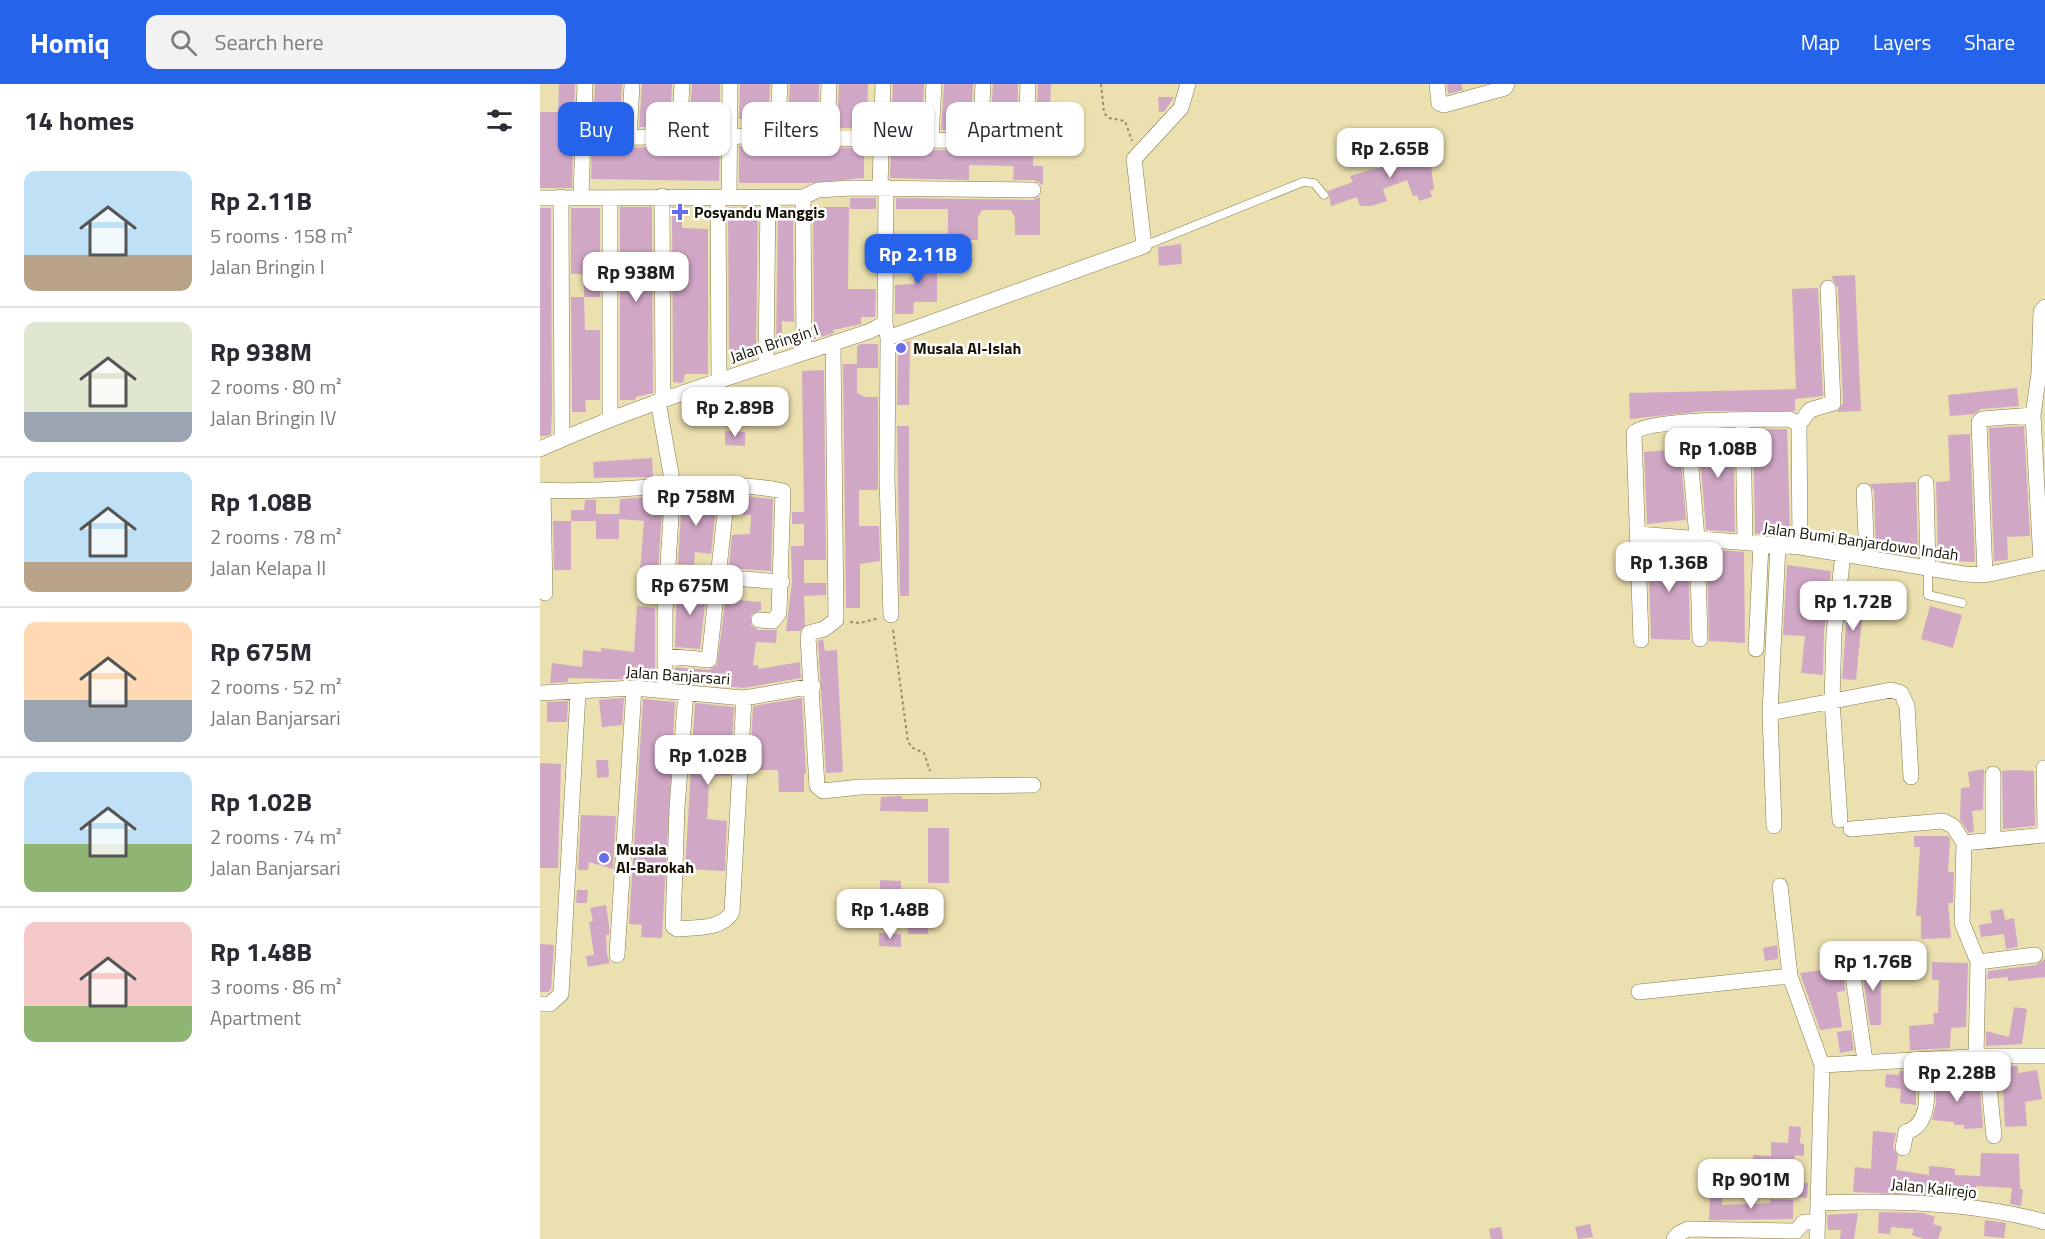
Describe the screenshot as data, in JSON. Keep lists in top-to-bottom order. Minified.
{"streets":{"street":["Jalan Bringin I","Jalan Bumi Banjardowo Indah","Jalan Banjarsari","Jalan Kalirejo"]},"places":{"health":["Posyandu Manggis"],"other":["Musala Al-Islah","Musala Al-Barokah"]},"page":{"header":"Homiq","search":"Search here","nav":["Map","Layers","Share"],"heading":"14 homes","chip":["Buy","Rent","Filters","New","Apartment"],"price":["Rp 2.65B","Rp 2.11B","Rp 938M","Rp 2.89B","Rp 1.08B","Rp 758M","Rp 1.36B","Rp 675M","Rp 1.72B","Rp 1.02B","Rp 1.48B","Rp 1.76B","Rp 2.28B","Rp 901M"],"list":[{"name":"Rp 2.11B","note":"5 rooms · 158 m² · Jalan Bringin I"},{"name":"Rp 938M","note":"2 rooms · 80 m² · Jalan Bringin IV"},{"name":"Rp 1.08B","note":"2 rooms · 78 m² · Jalan Kelapa II"},{"name":"Rp 675M","note":"2 rooms · 52 m² · Jalan Banjarsari"},{"name":"Rp 1.02B","note":"2 rooms · 74 m² · Jalan Banjarsari"},{"name":"Rp 1.48B","note":"3 rooms · 86 m² · Apartment"}]}}
